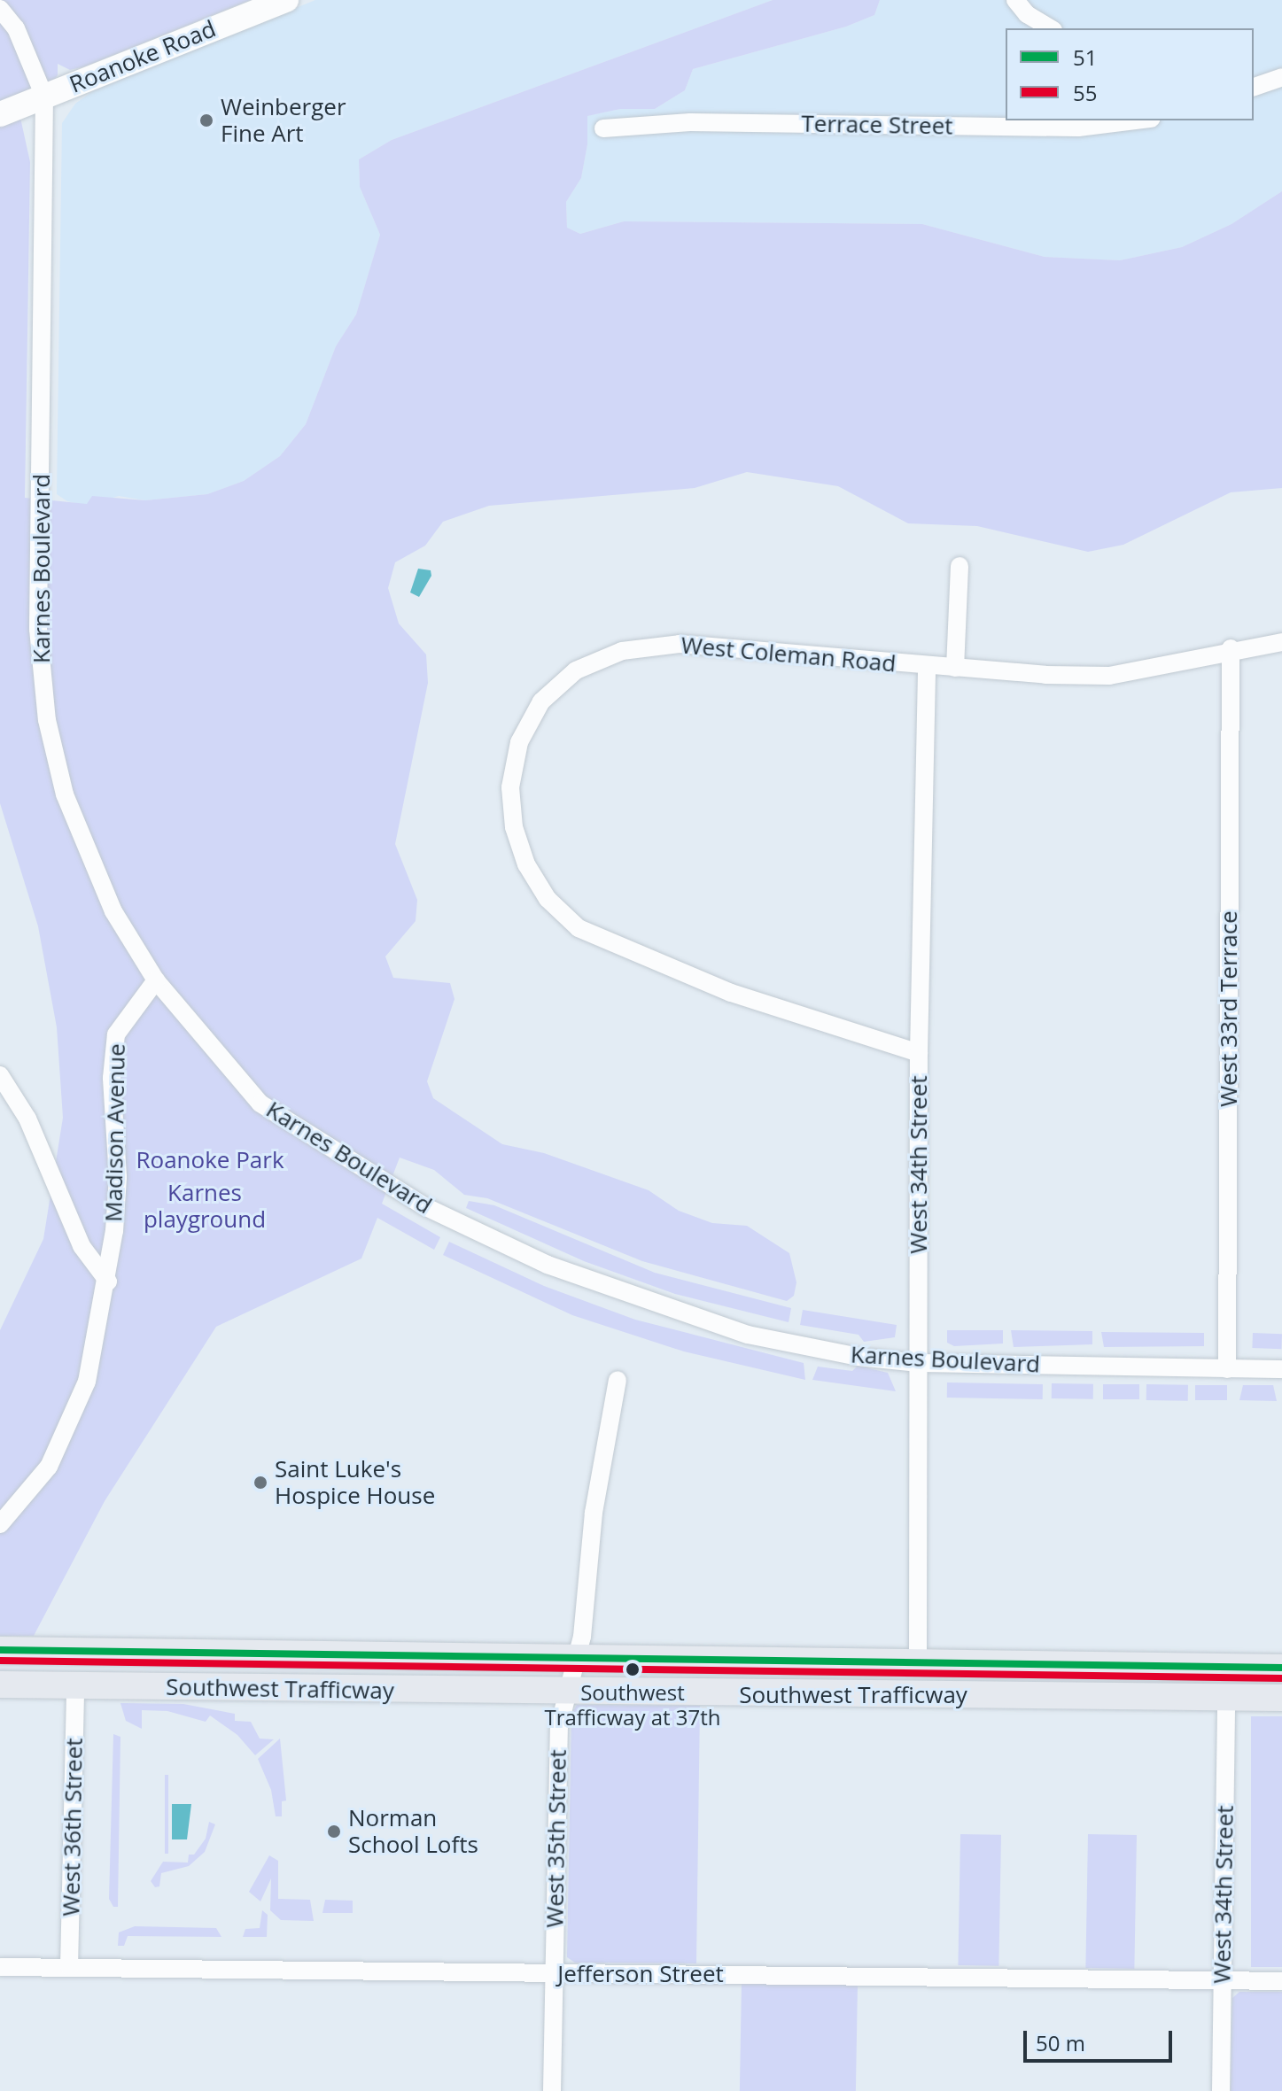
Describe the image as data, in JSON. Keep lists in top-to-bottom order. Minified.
{"streets":{"main road":["Southwest Trafficway"],"street":["Roanoke Road","Terrace Street","Karnes Boulevard","West Coleman Road","West 33rd Terrace","Madison Avenue","West 34th Street","West 36th Street","West 35th Street","Jefferson Street"]},"crossings":[["Roanoke Road","Karnes Boulevard"],["Karnes Boulevard","West 33rd Terrace"],["Karnes Boulevard","Madison Avenue"],["Karnes Boulevard","West 34th Street"],["West Coleman Road","West 33rd Terrace"],["West Coleman Road","West 34th Street"],["West 34th Street","Southwest Trafficway"],["West 34th Street","Jefferson Street"],["Southwest Trafficway","West 36th Street"],["Southwest Trafficway","West 35th Street"],["West 36th Street","Jefferson Street"],["West 35th Street","Jefferson Street"]],"parks":["Roanoke Park","Karnes playground"],"places":["Weinberger Fine Art","Saint Luke's Hospice House","Southwest Trafficway at 37th","Norman School Lofts"],"lines":["transit line 51","transit line 55"],"legend":["51","55"],"scale_bar":"50 m"}
